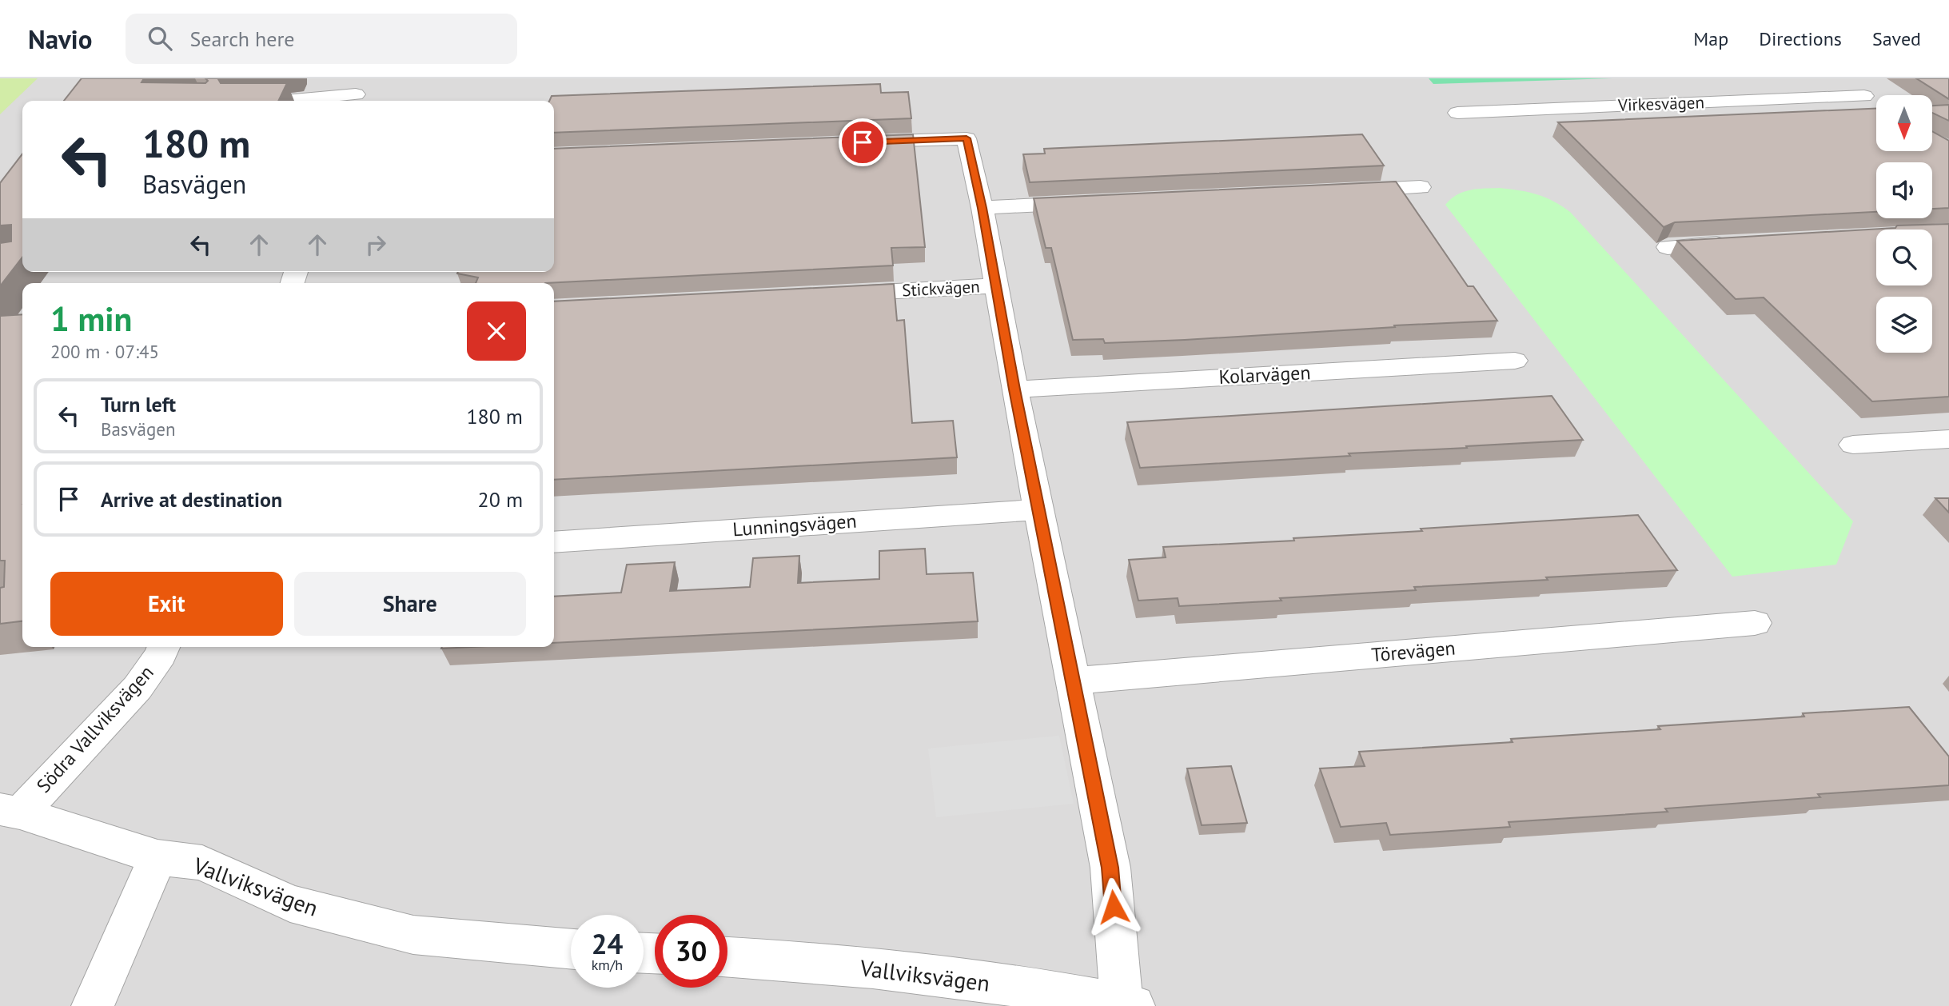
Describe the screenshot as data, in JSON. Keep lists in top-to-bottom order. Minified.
{"streets":{"street":["Virkesvägen","Stickvägen","Kolarvägen","Lunningsvägen","Törevägen","Södra Vallviksvägen","Vallviksvägen"]},"crossings":[["Södra Vallviksvägen","Vallviksvägen"]],"north":"bottom","page":{"header":"Navio","search":"Search here","nav":["Map","Directions","Saved"],"turn":["180 m","Basvägen"],"heading":["1 min","200 m · 07:45"],"list":[{"name":"Turn left","note":"Basvägen","value":"180 m"},{"name":"Arrive at destination","value":"20 m"}],"buttons":["Exit","Share"],"speed":"24 km/h","limit":"30"}}
